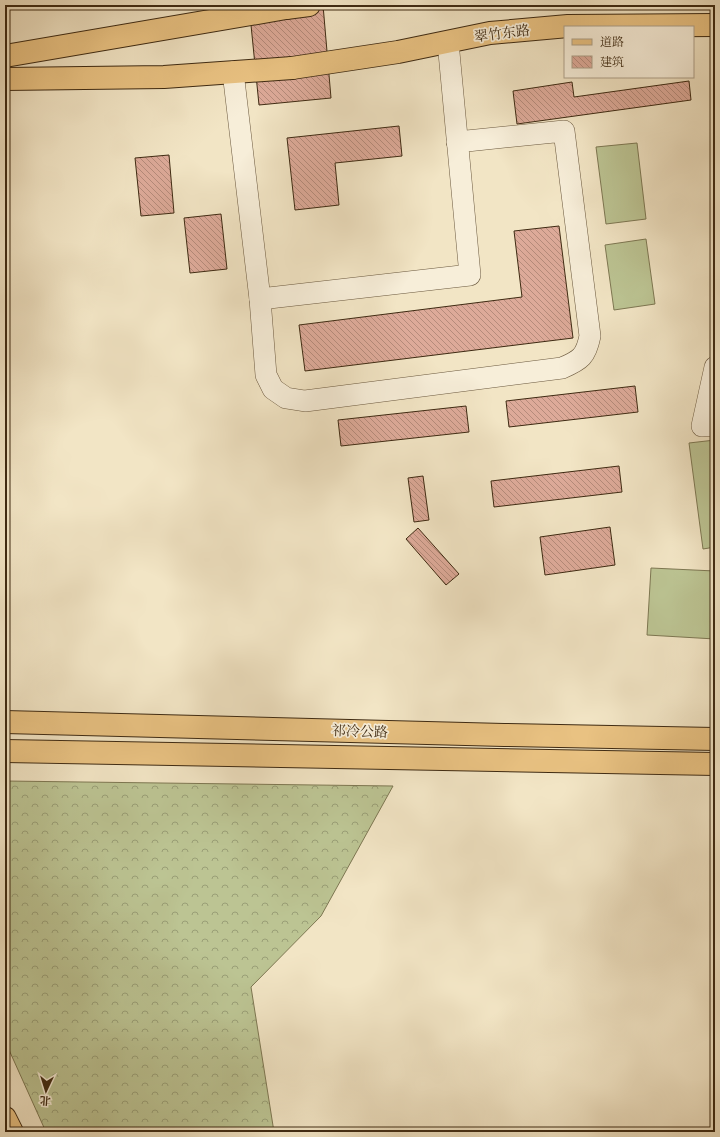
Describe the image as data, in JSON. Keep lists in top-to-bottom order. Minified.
{"streets":{"main road":["翠竹东路","祁冷公路"]},"legend":["道路","建筑"],"north":"bottom"}
